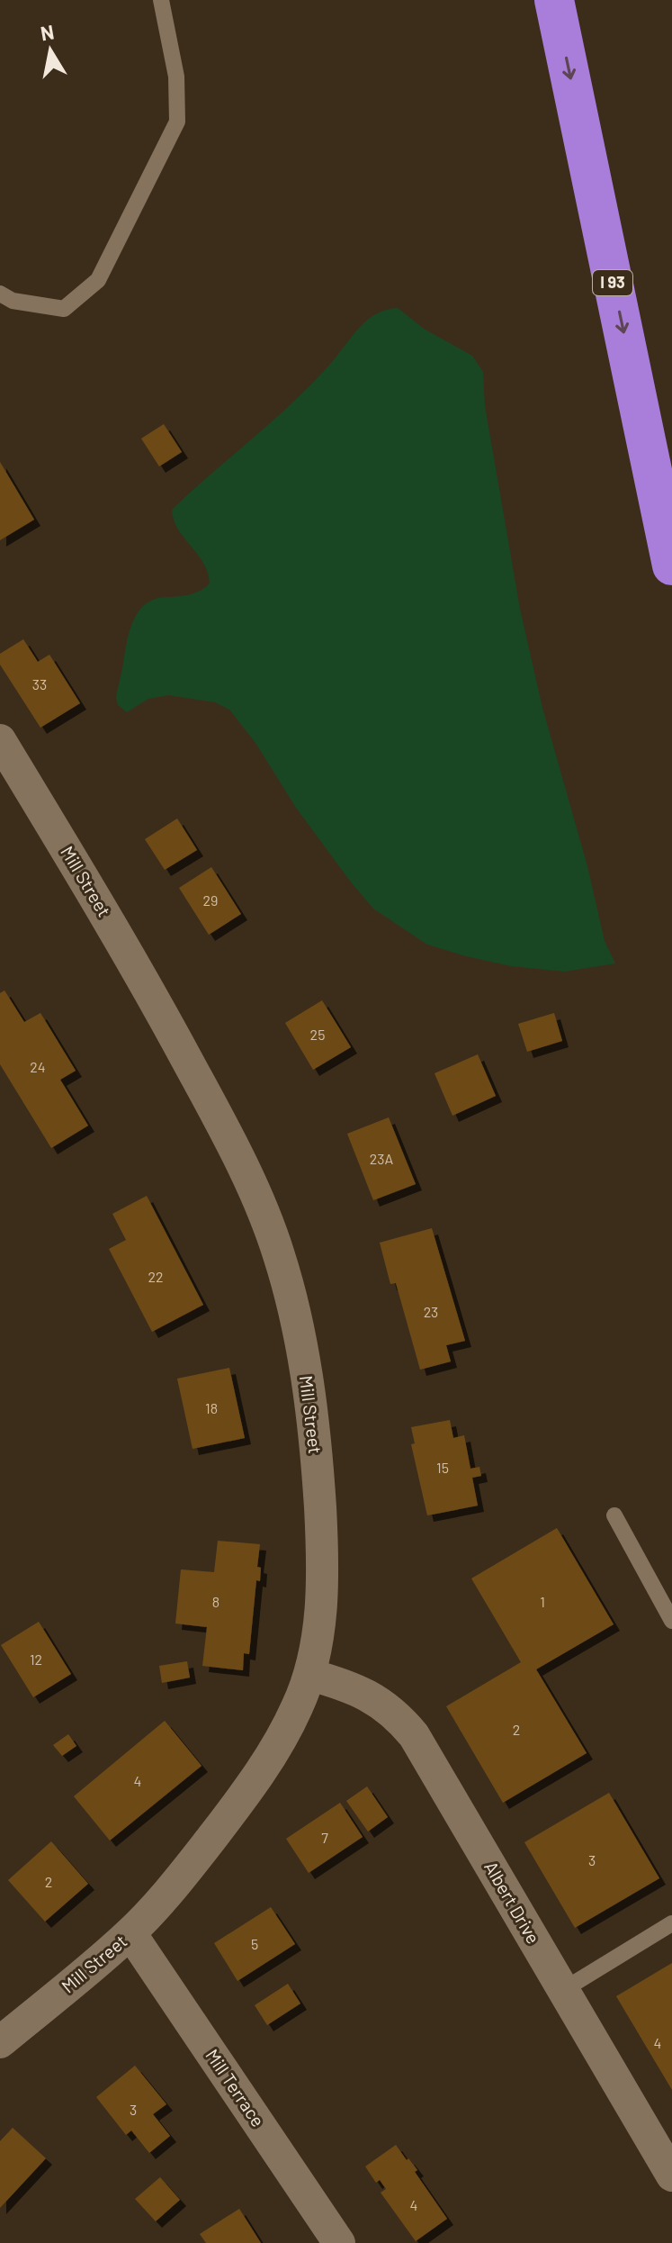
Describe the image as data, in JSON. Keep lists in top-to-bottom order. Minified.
{"streets":{"highway":["I 93"],"street":["Mill Street","Albert Drive","Mill Terrace"]},"crossings":[["Mill Street","Albert Drive"],["Mill Street","Mill Terrace"]],"house_numbers":["33","29","25","24","23A","22","23","18","15","8","1","12","2","4","7","3","2","5","4","3","4"],"north":"top"}
